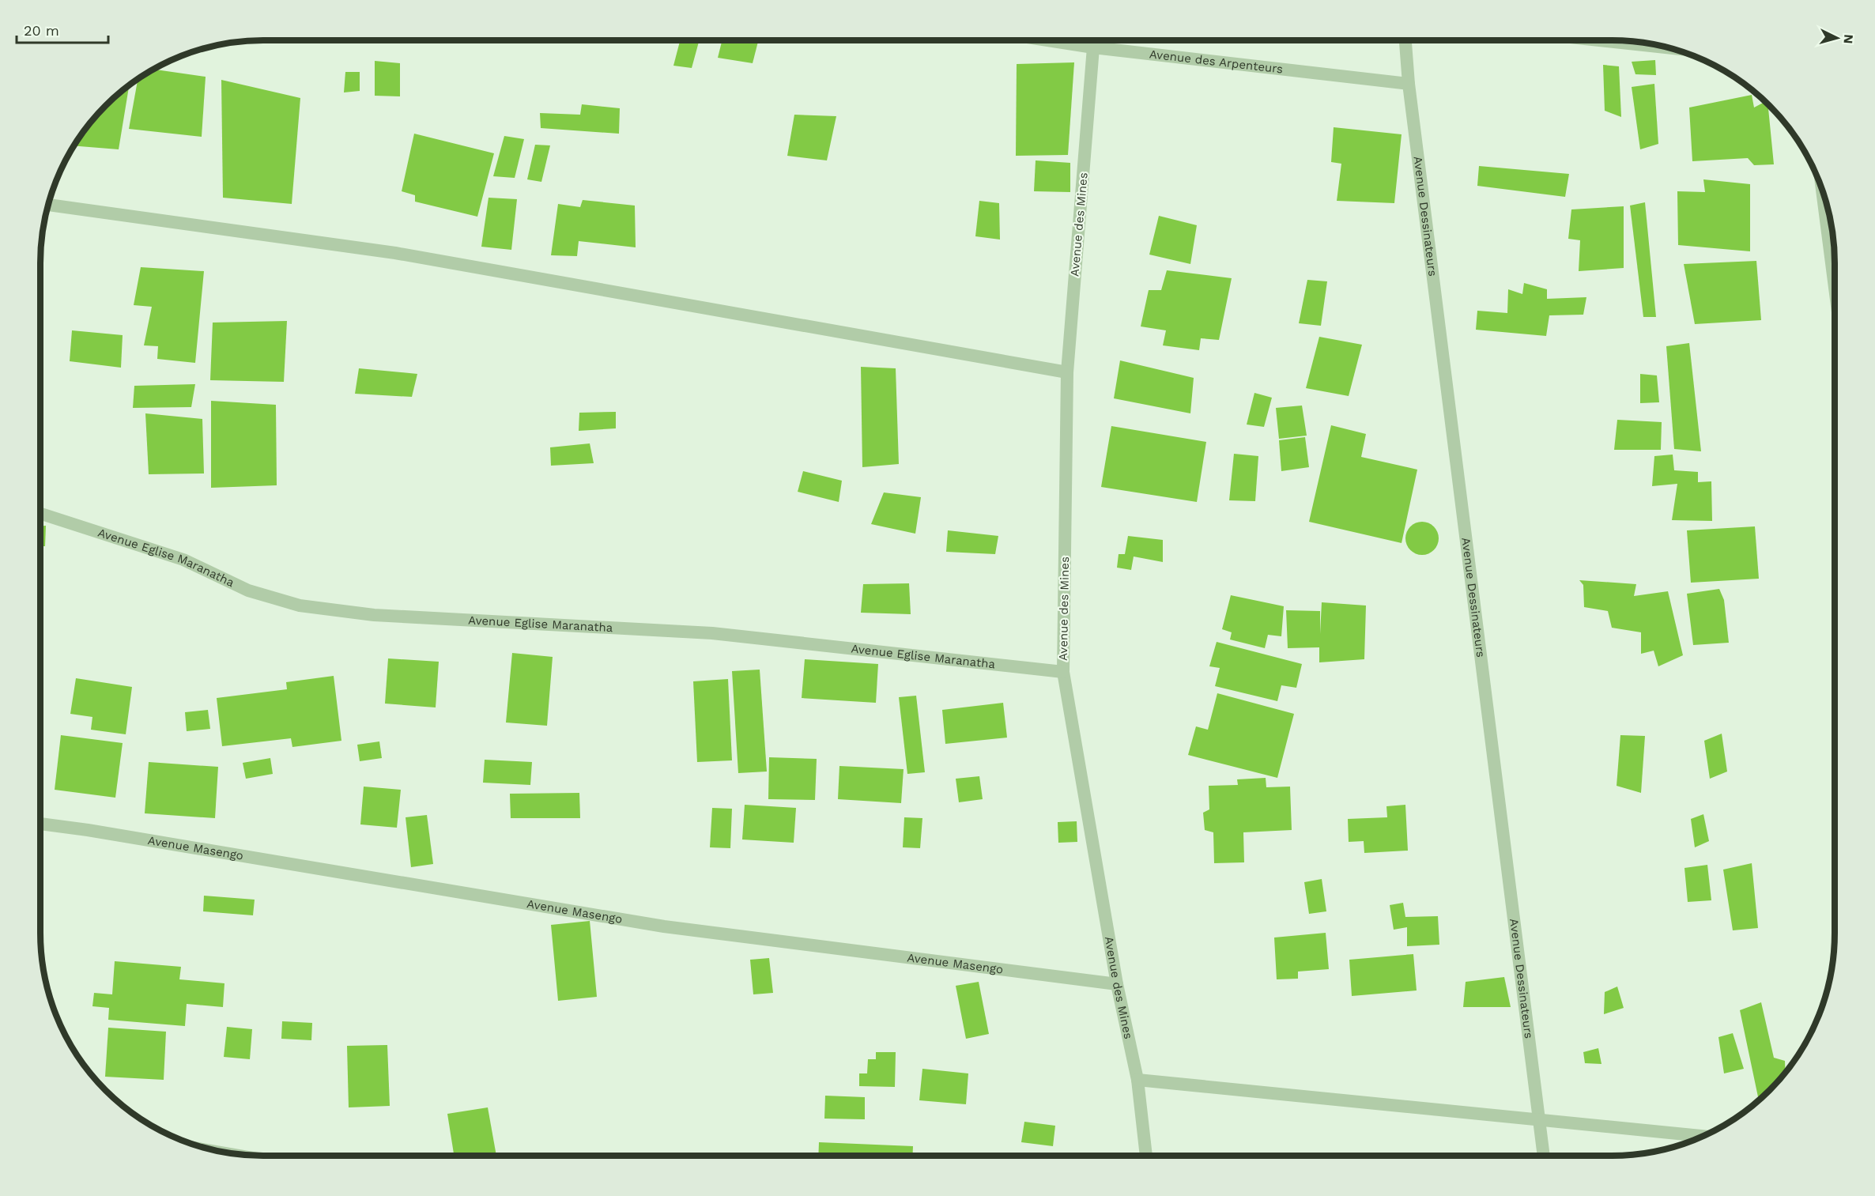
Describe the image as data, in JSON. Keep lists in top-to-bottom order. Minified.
{"streets":{"street":["Avenue des Arpenteurs","Avenue Dessinateurs","Avenue des Mines","Avenue Eglise Maranatha","Avenue Masengo"]},"crossings":[["Avenue des Arpenteurs","Avenue Dessinateurs"],["Avenue des Arpenteurs","Avenue des Mines"],["Avenue des Mines","Avenue Eglise Maranatha"],["Avenue des Mines","Avenue Masengo"]],"scale_bar":"20 m","north":"right"}
